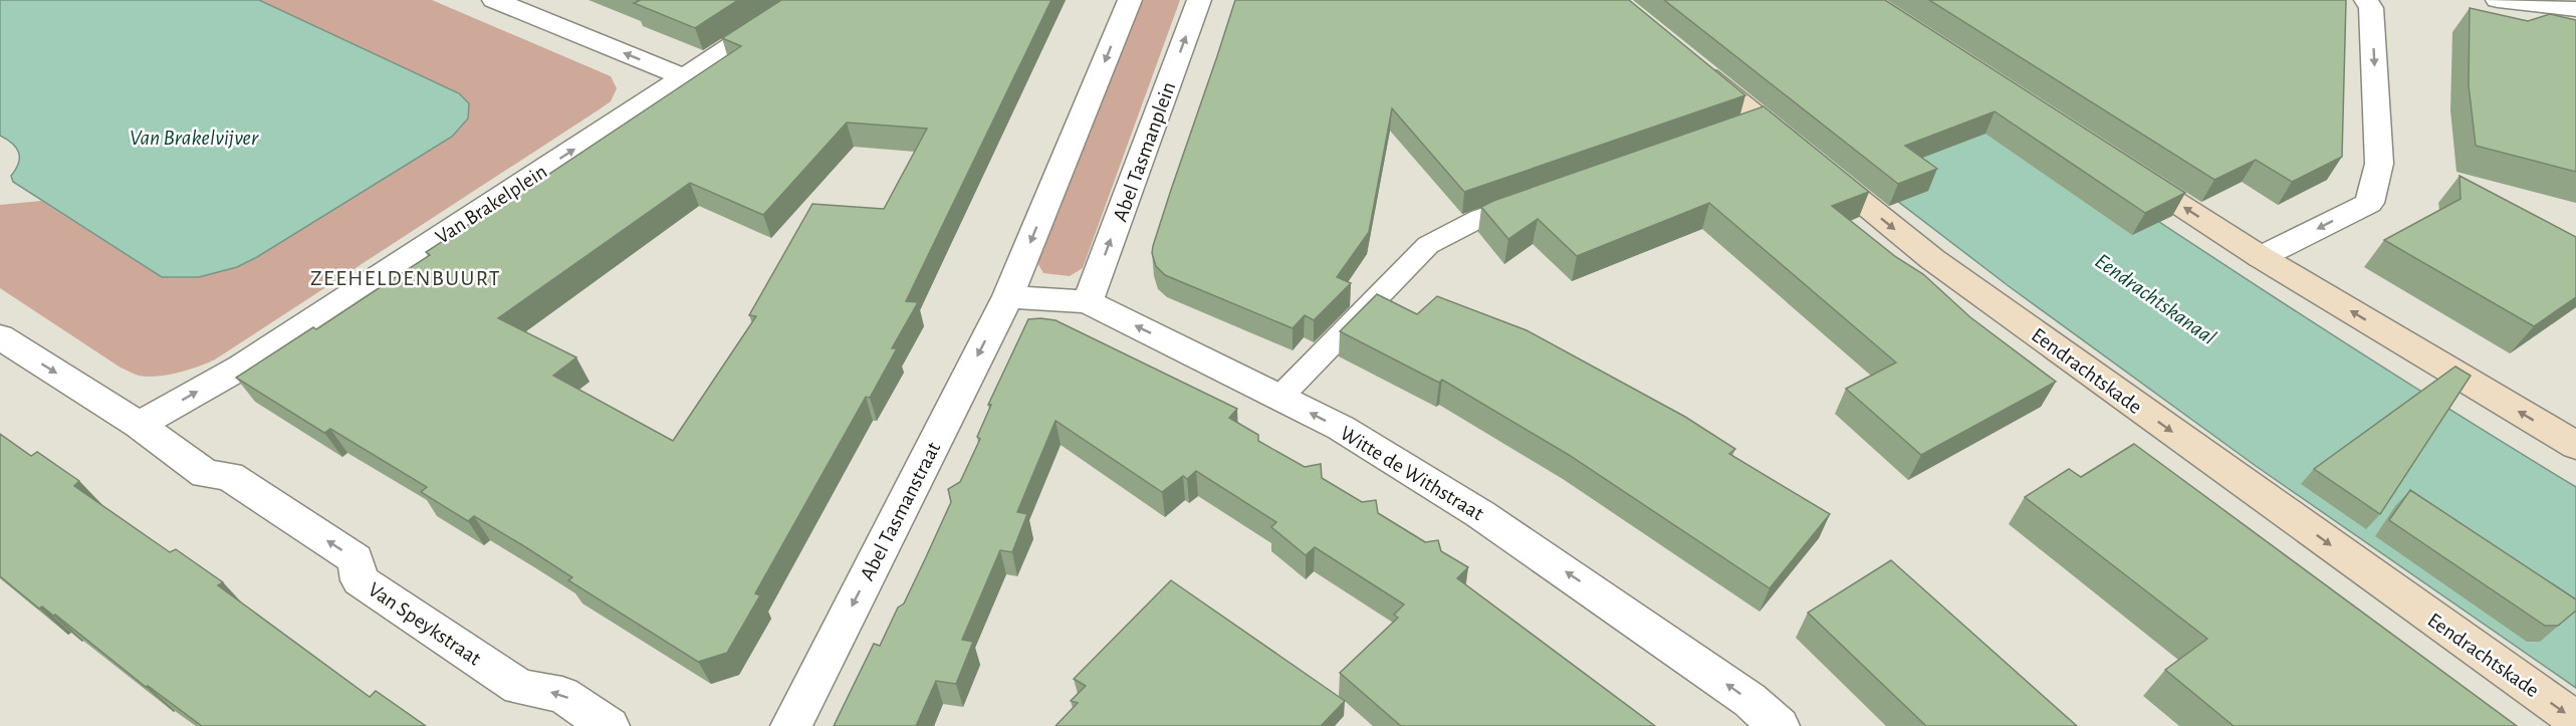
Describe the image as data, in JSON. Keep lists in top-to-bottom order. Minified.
{"streets":{"main road":["Eendrachtskade"],"street":["Abel Tasmanplein","Van Brakelplein","Witte de Withstraat","Abel Tasmanstraat","Van Speykstraat"]},"crossings":[["Abel Tasmanplein","Witte de Withstraat"],["Van Brakelplein","Van Speykstraat"],["Witte de Withstraat","Abel Tasmanstraat"]],"one_way":["Van Brakelplein","Witte de Withstraat","Abel Tasmanstraat","Van Speykstraat"],"districts":["ZEEHELDENBUURT"],"water":["Van Brakelvijver","Eendrachtskanaal"]}
